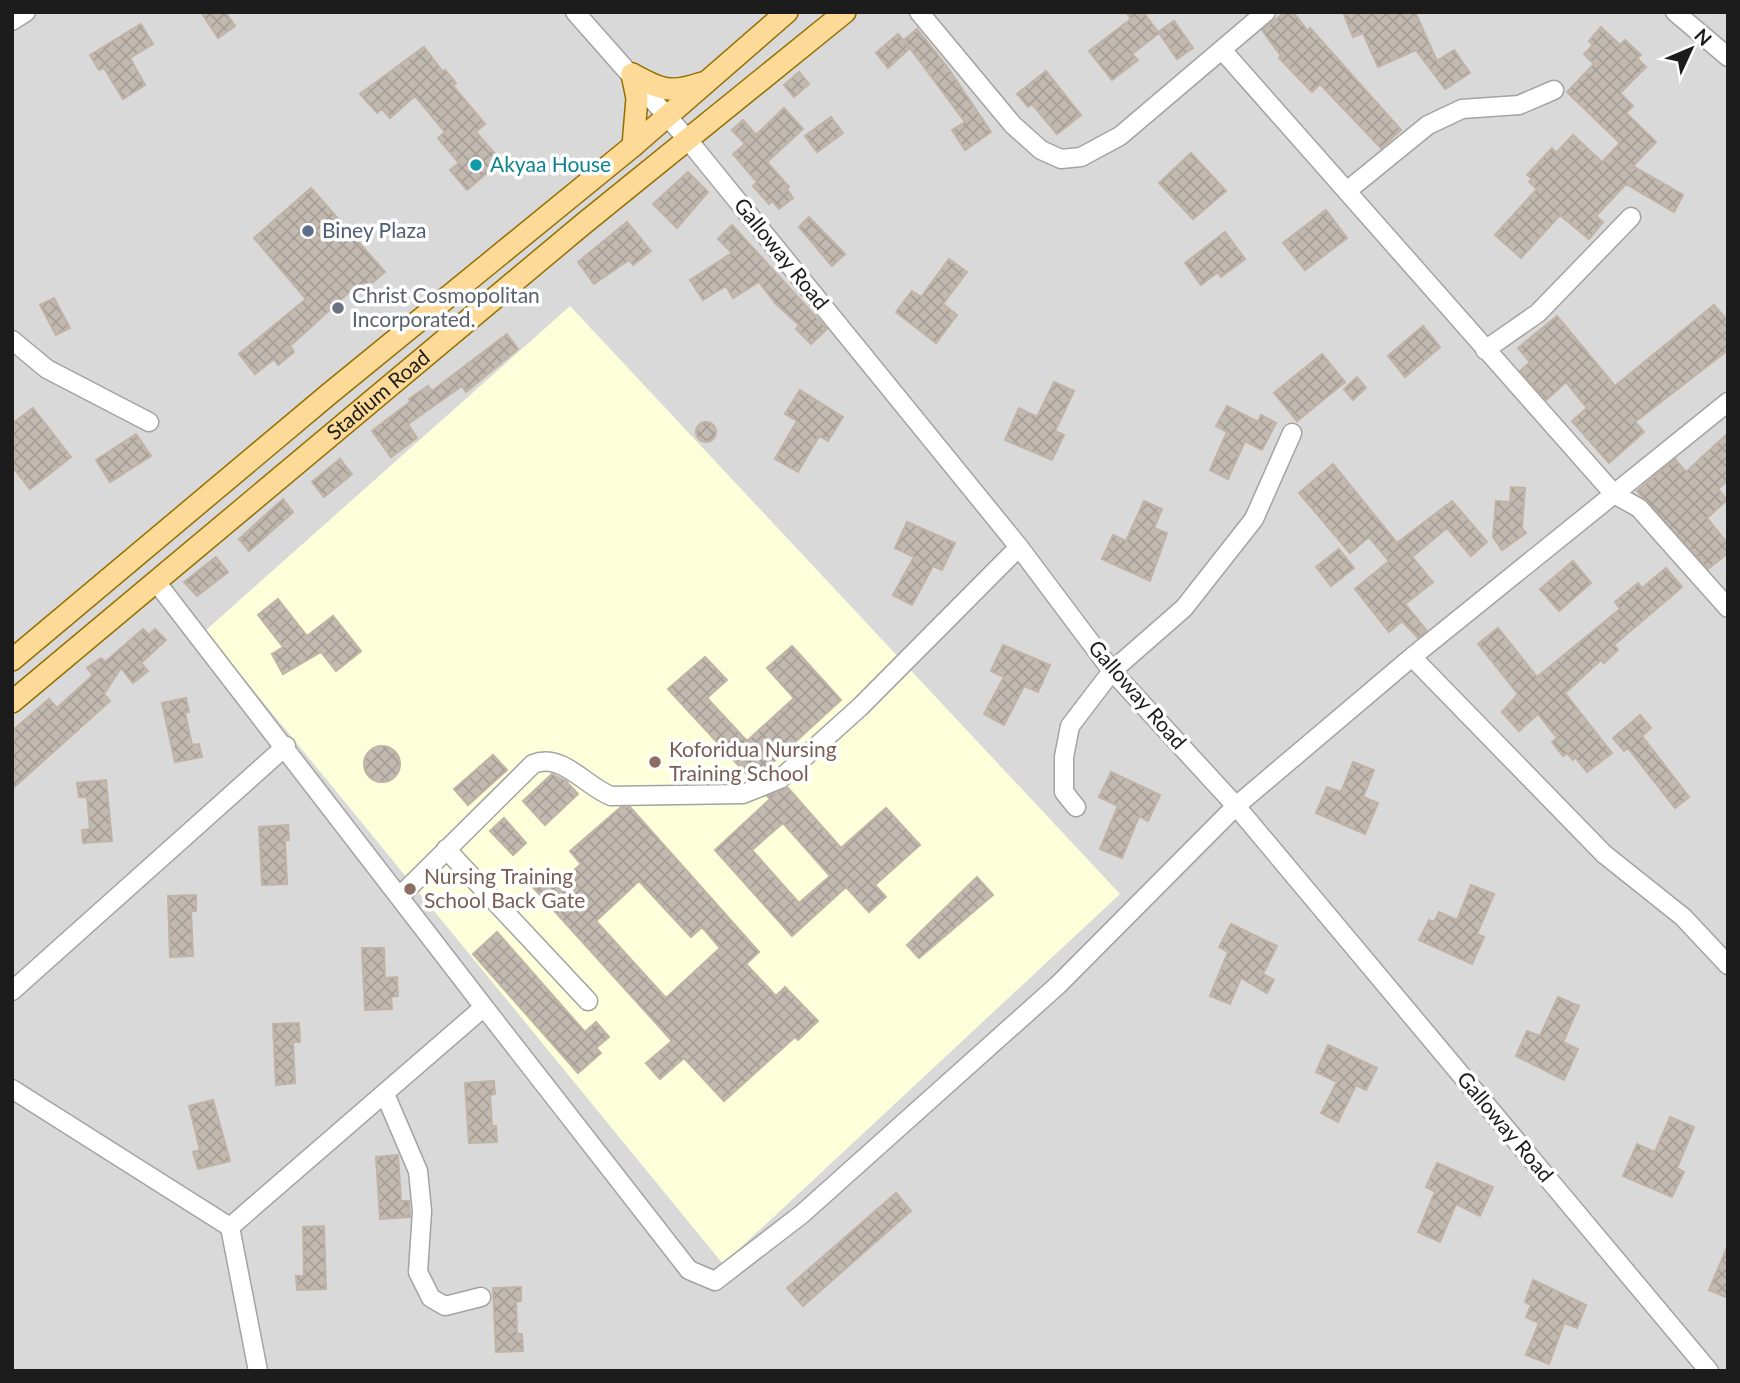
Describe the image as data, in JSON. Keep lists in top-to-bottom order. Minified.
{"streets":{"main road":["Stadium Road"],"street":["Galloway Road"]},"crossings":[["Galloway Road","Stadium Road"]],"places":["Akyaa House","Biney Plaza","Christ Cosmopolitan Incorporated.","Koforidua Nursing Training School","Nursing Training School Back Gate"],"north":"top right"}
